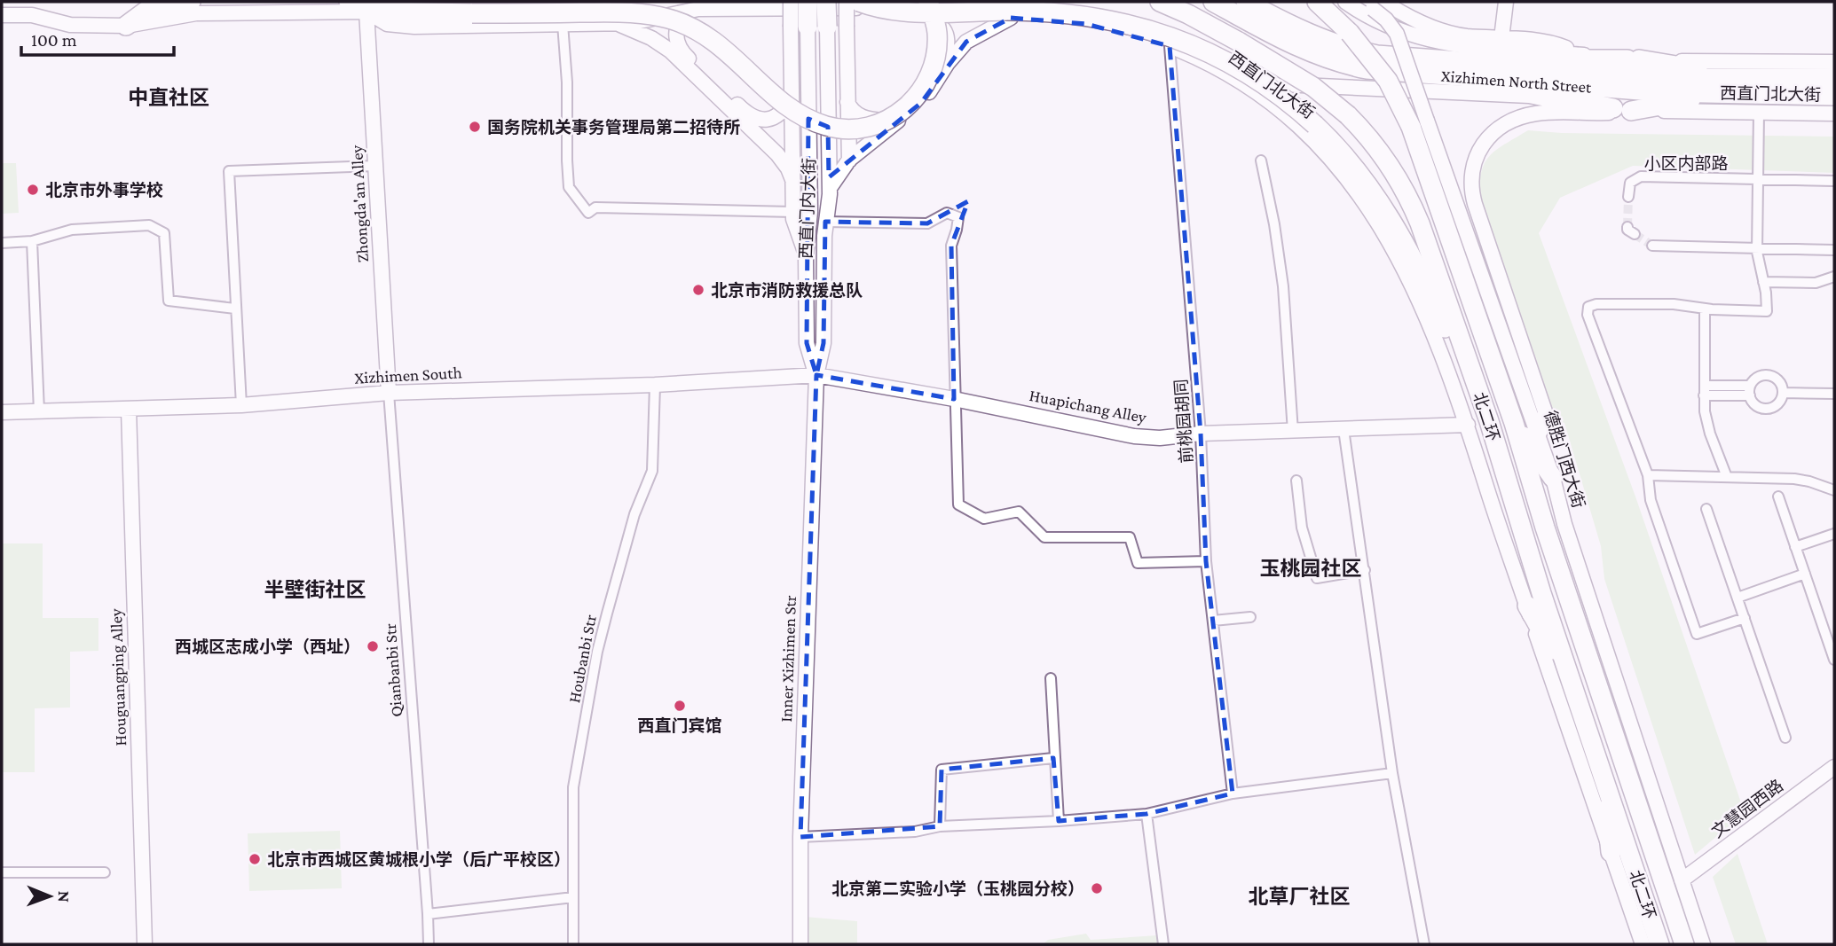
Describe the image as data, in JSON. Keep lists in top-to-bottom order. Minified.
{"streets":{"highway":["Xizhimen North Street","北二环"],"street":["西直门北大街","小区内部路","Zhongda'an Alley","西直门内大街","Xizhimen South","Huapichang Alley","前桃园胡同","德胜门西大街","Houbanbi Str","Inner Xizhimen Str","Qianbanbi Str","Houguangping Alley","文慧园西路"]},"crossings":[["西直门北大街","Zhongda'an Alley"],["西直门北大街","Huapichang Alley"],["西直门北大街","前桃园胡同"],["Zhongda'an Alley","Xizhimen South"],["Zhongda'an Alley","Qianbanbi Str"],["西直门内大街","Xizhimen South"],["西直门内大街","Huapichang Alley"],["西直门内大街","Inner Xizhimen Str"],["Xizhimen South","Huapichang Alley"],["Xizhimen South","Houbanbi Str"],["Xizhimen South","Inner Xizhimen Str"],["Xizhimen South","Qianbanbi Str"],["Xizhimen South","Houguangping Alley"],["Huapichang Alley","前桃园胡同"],["Huapichang Alley","Inner Xizhimen Str"],["北二环","德胜门西大街"],["德胜门西大街","文慧园西路"]],"districts":["中直社区","玉桃园社区","半壁街社区","北草厂社区"],"places":["国务院机关事务管理局第二招待所","北京市外事学校","北京市消防救援总队","西城区志成小学（西址）","西直门宾馆","北京市西城区黄城根小学（后广平校区）","北京第二实验小学（玉桃园分校）"],"scale_bar":"100 m","north":"right"}
